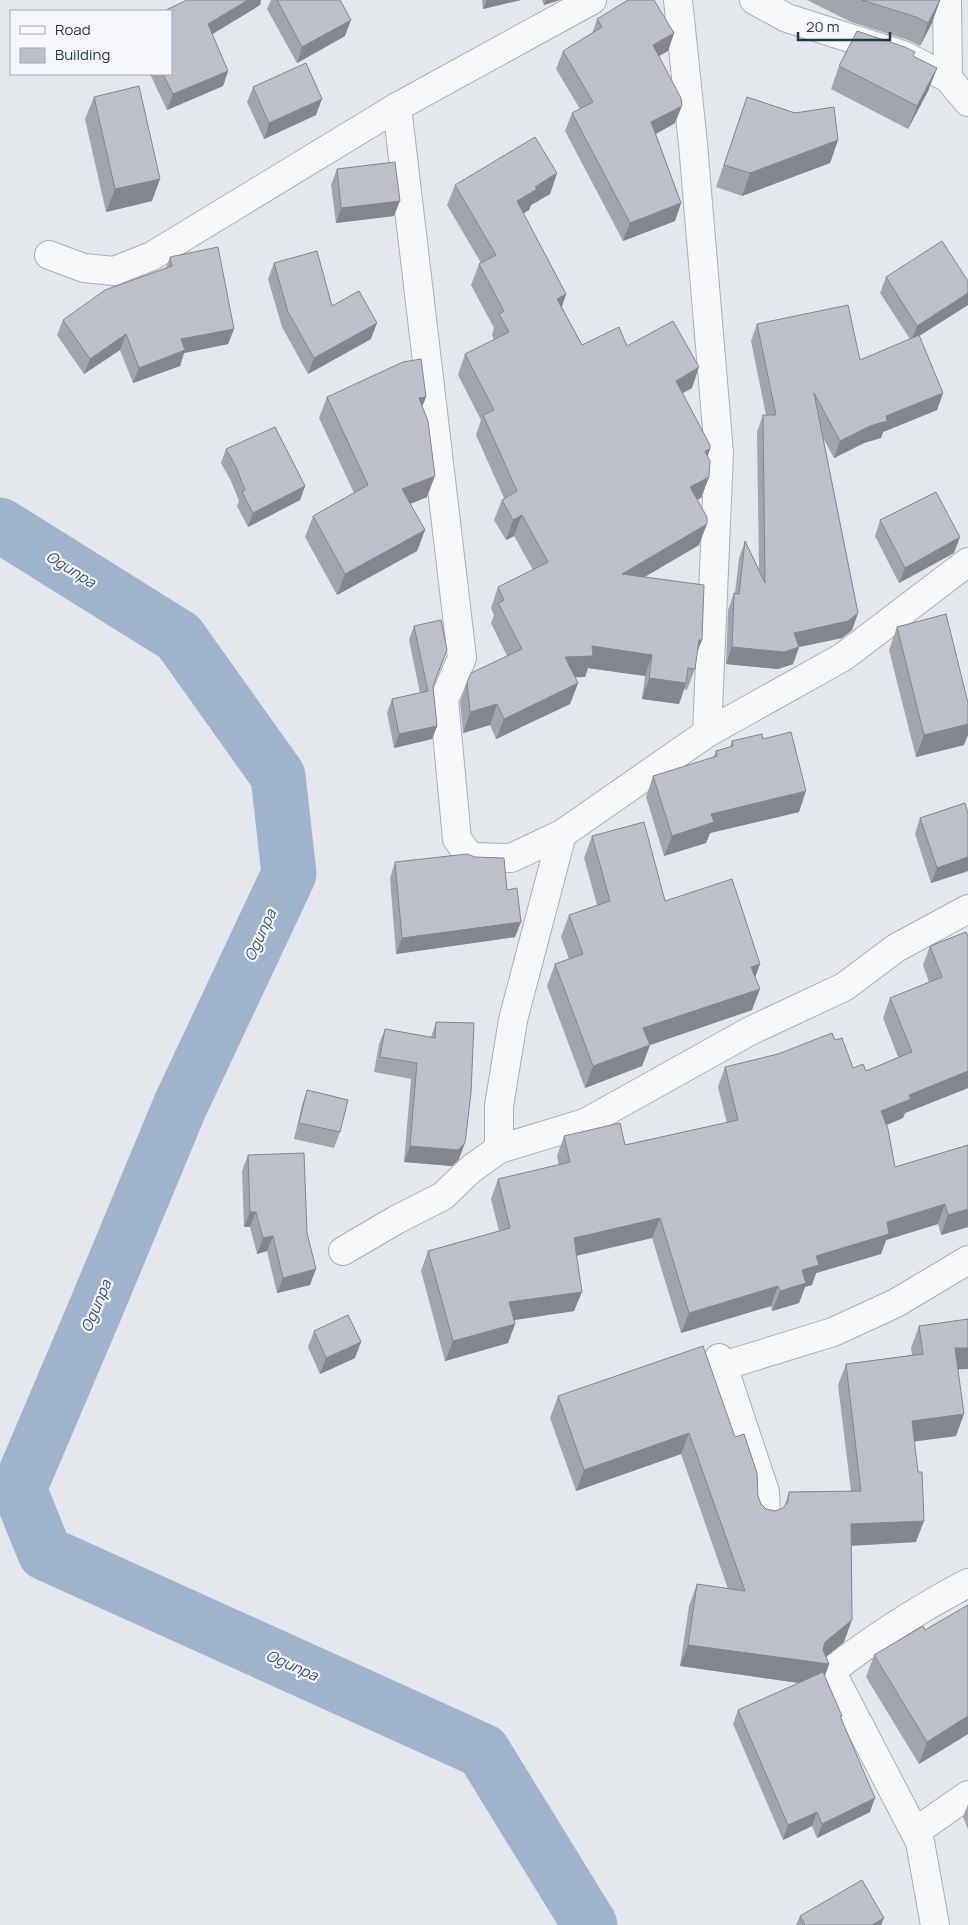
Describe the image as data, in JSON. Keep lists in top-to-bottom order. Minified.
{"water":["Ogunpa"],"legend":["Road","Building"],"scale_bar":"20 m"}
